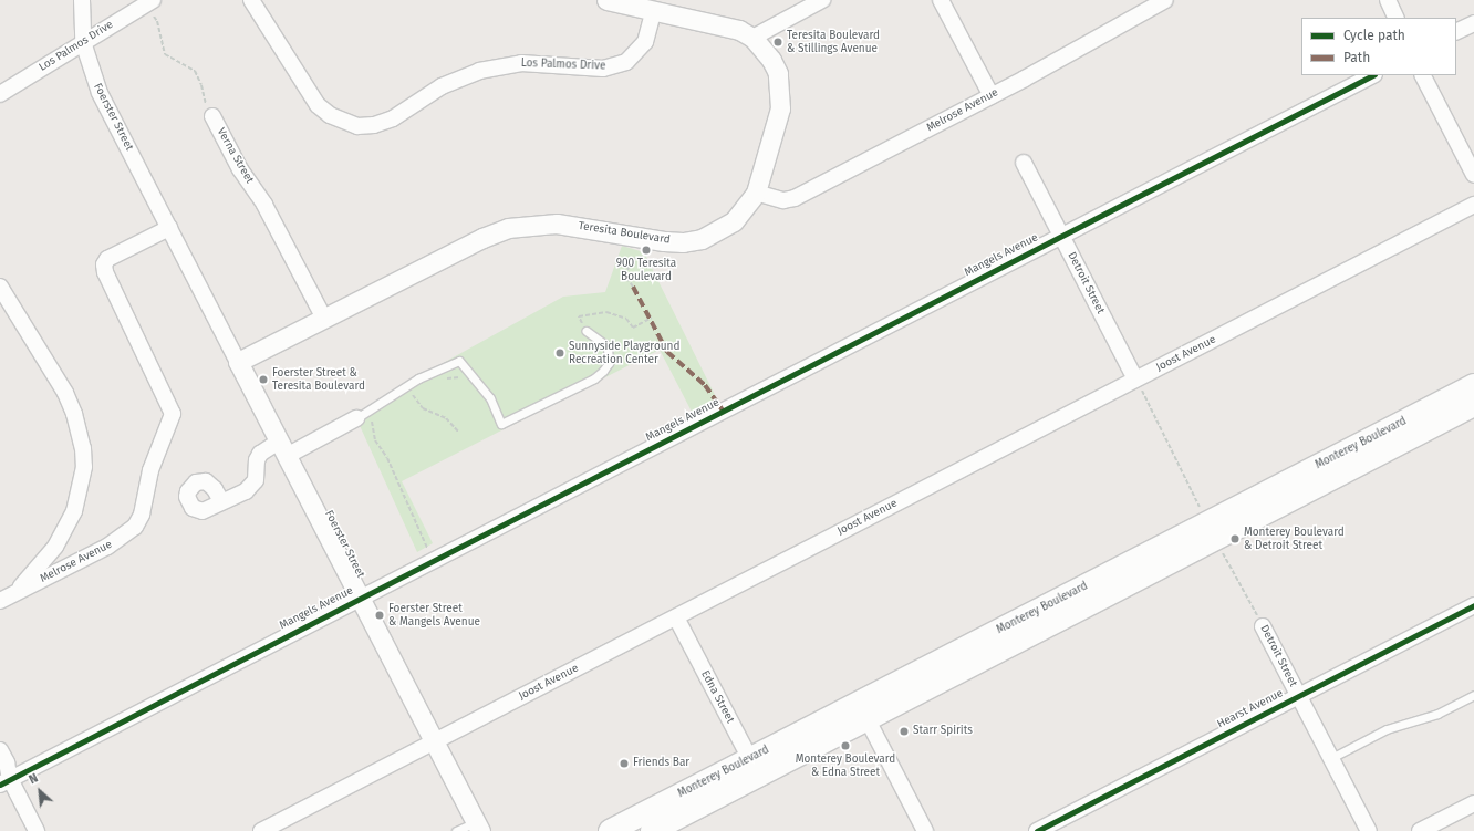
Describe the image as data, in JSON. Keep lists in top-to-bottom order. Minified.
{"streets":{"main road":["Monterey Boulevard"],"street":["Los Palmos Drive","Melrose Avenue","Foerster Street","Verna Street","Teresita Boulevard","Mangels Avenue","Detroit Street","Joost Avenue","Edna Street","Hearst Avenue"]},"crossings":[["Los Palmos Drive","Foerster Street"],["Los Palmos Drive","Verna Street"],["Los Palmos Drive","Teresita Boulevard"],["Melrose Avenue","Foerster Street"],["Melrose Avenue","Teresita Boulevard"],["Foerster Street","Teresita Boulevard"],["Foerster Street","Mangels Avenue"],["Foerster Street","Joost Avenue"],["Verna Street","Teresita Boulevard"],["Mangels Avenue","Detroit Street"],["Detroit Street","Joost Avenue"],["Detroit Street","Hearst Avenue"],["Joost Avenue","Edna Street"],["Monterey Boulevard","Edna Street"]],"places":["Teresita Boulevard & Stillings Avenue","900 Teresita Boulevard","Sunnyside Playground Recreation Center","Foerster Street & Teresita Boulevard","Monterey Boulevard & Detroit Street","Foerster Street & Mangels Avenue","Starr Spirits","Monterey Boulevard & Edna Street","Friends Bar"],"legend":["Cycle path","Path"],"north":"top left"}
